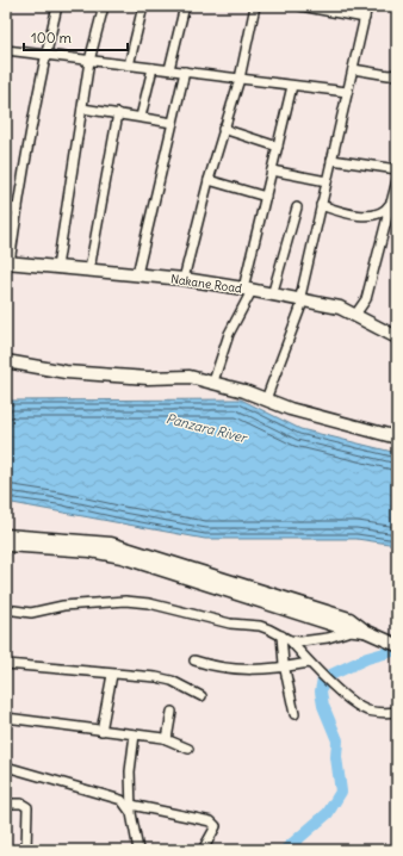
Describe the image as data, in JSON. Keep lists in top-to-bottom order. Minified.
{"streets":{"street":["Nakane Road"]},"water":["Panzara River"],"scale_bar":"100 m"}
